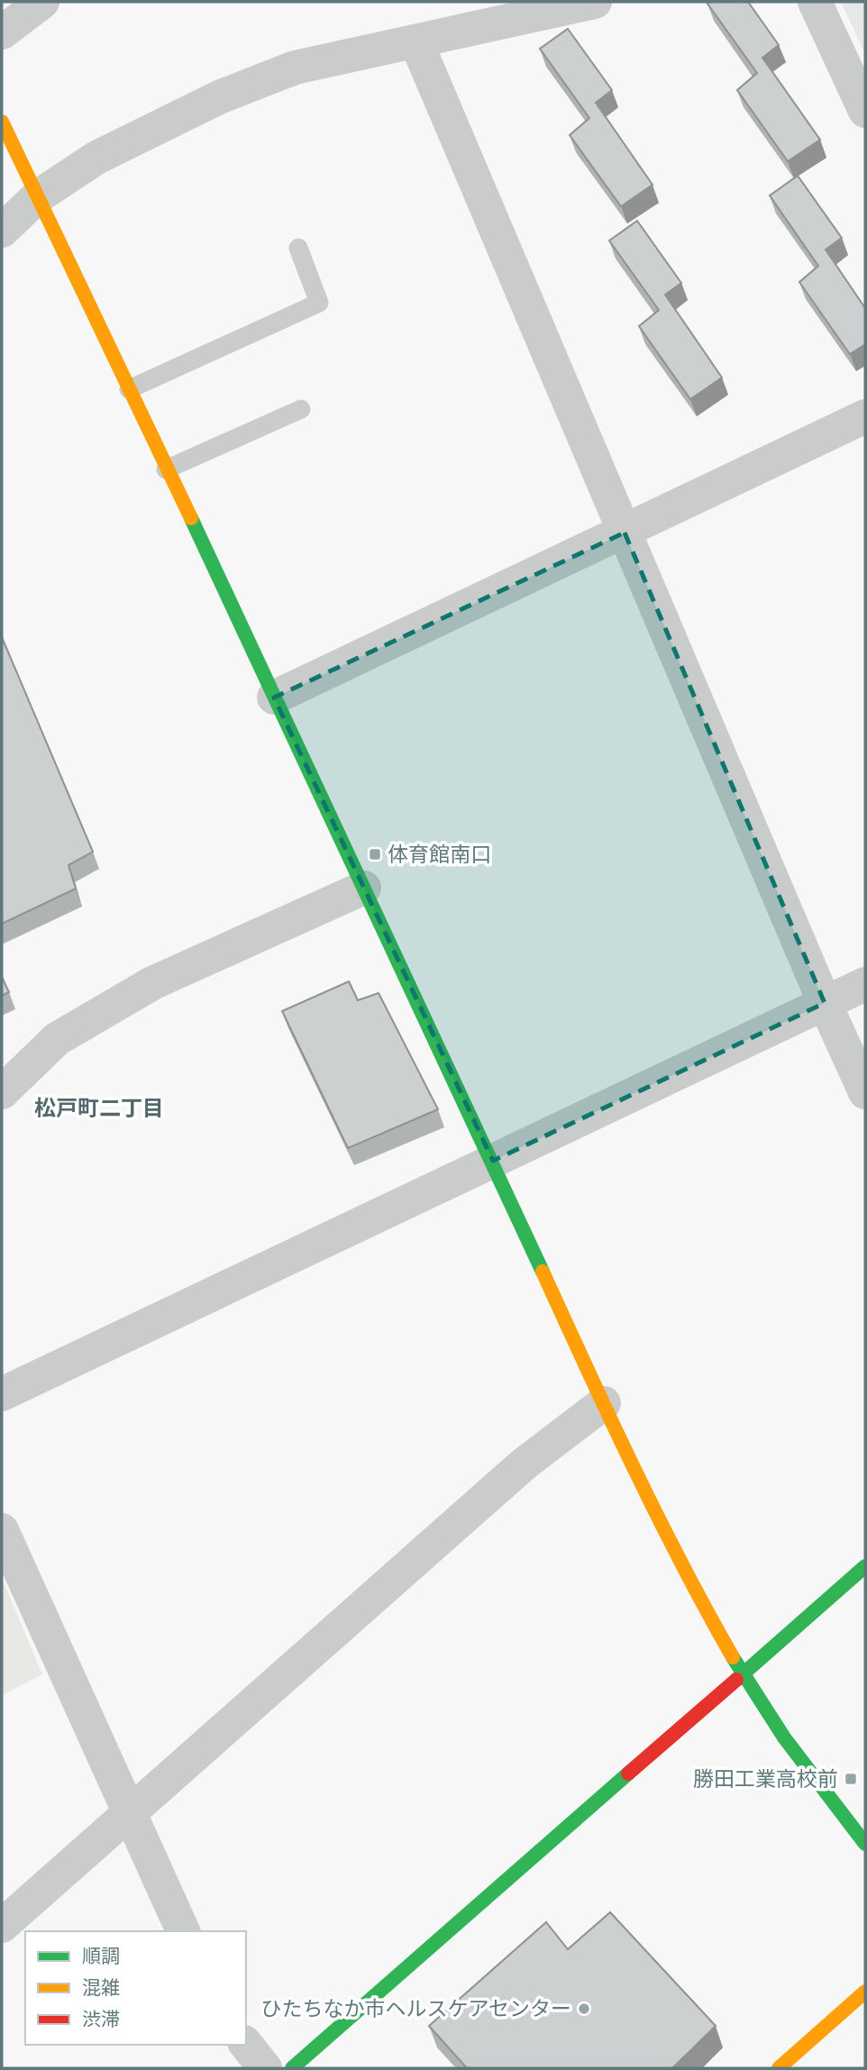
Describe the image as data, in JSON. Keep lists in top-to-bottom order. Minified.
{"districts":["松戸町二丁目"],"places":{"transit":["体育館南口","勝田工業高校前"],"other":["ひたちなか市ヘルスケアセンター"]},"legend":["順調","混雑","渋滞"]}
